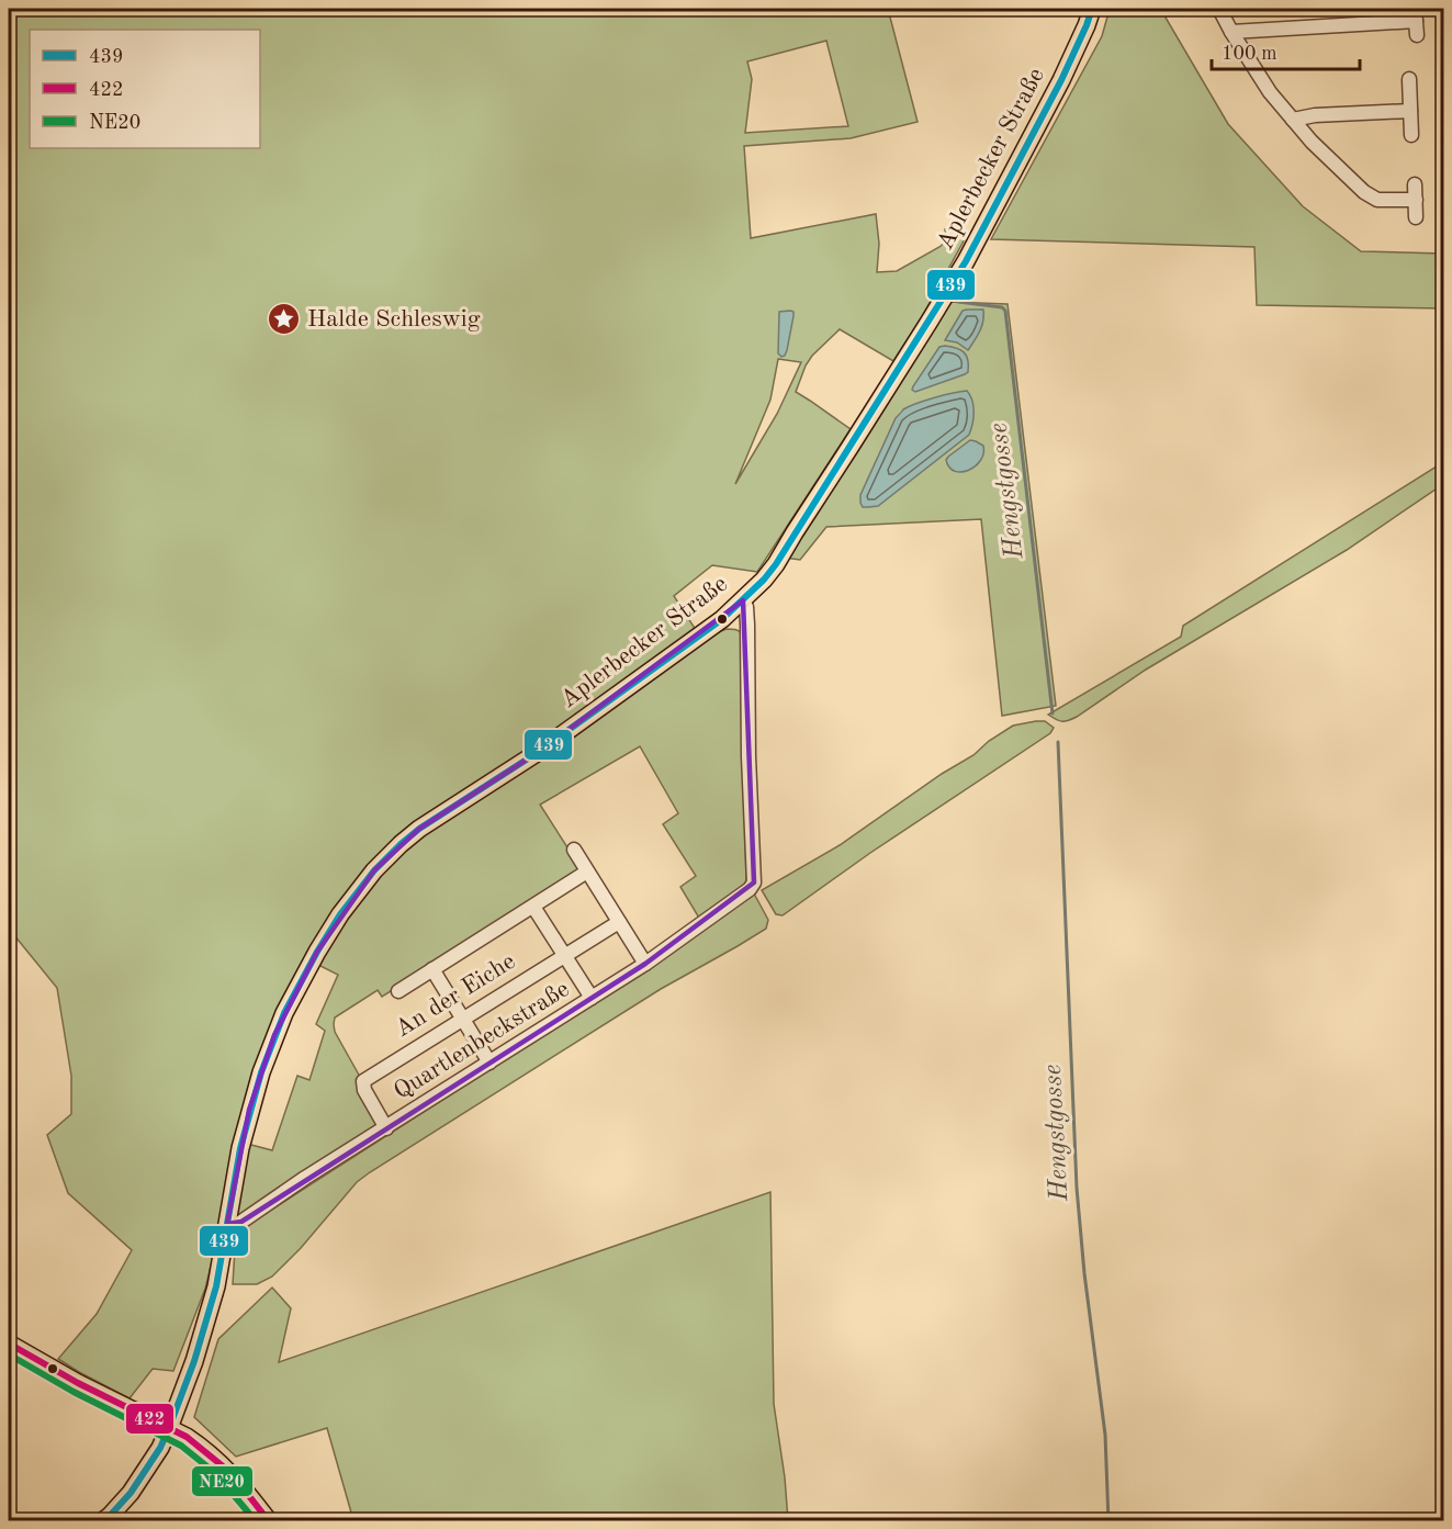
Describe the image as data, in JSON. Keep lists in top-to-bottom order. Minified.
{"streets":{"main road":["Aplerbecker Straße"],"street":["An der Eiche","Quartlenbeckstraße"]},"crossings":[["Aplerbecker Straße","Quartlenbeckstraße"],["An der Eiche","Quartlenbeckstraße"]],"water":["Hengstgosse"],"places":{"place":["Halde Schleswig"]},"lines":["transit line 439","transit line 422","transit line NE20"],"legend":["439","422","NE20"],"scale_bar":"100 m"}
